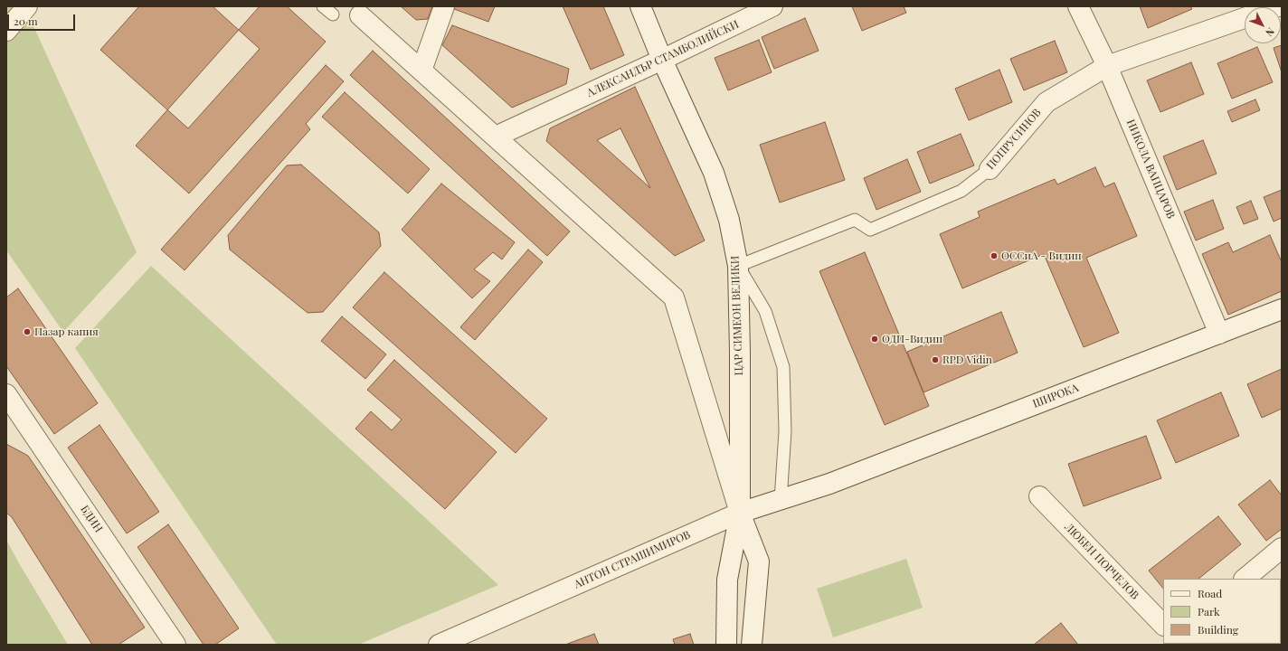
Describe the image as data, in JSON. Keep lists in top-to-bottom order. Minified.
{"streets":{"street":["АЛЕКСАНДЪР СТАМБОЛИЙСКИ","ПОПРУСИНОВ","НИКОЛА ВАПЦАРОВ","ЦАР СИМЕОН ВЕЛИКИ","ШИРОКА","БДИН","АНТОН СТРАШИМИРОВ","ЛЮБЕН ПОРЧЕЛОВ"]},"crossings":[["АЛЕКСАНДЪР СТАМБОЛИЙСКИ","ЦАР СИМЕОН ВЕЛИКИ"],["ПОПРУСИНОВ","НИКОЛА ВАПЦАРОВ"],["ПОПРУСИНОВ","ЦАР СИМЕОН ВЕЛИКИ"],["НИКОЛА ВАПЦАРОВ","ШИРОКА"],["ЦАР СИМЕОН ВЕЛИКИ","АНТОН СТРАШИМИРОВ"],["ШИРОКА","АНТОН СТРАШИМИРОВ"]],"places":["ОССиА - Видин","Пазар капия","ОДП-Видин","RPD Vidin"],"legend":["Road","Park","Building"],"scale_bar":"20 m","north":"bottom right"}
